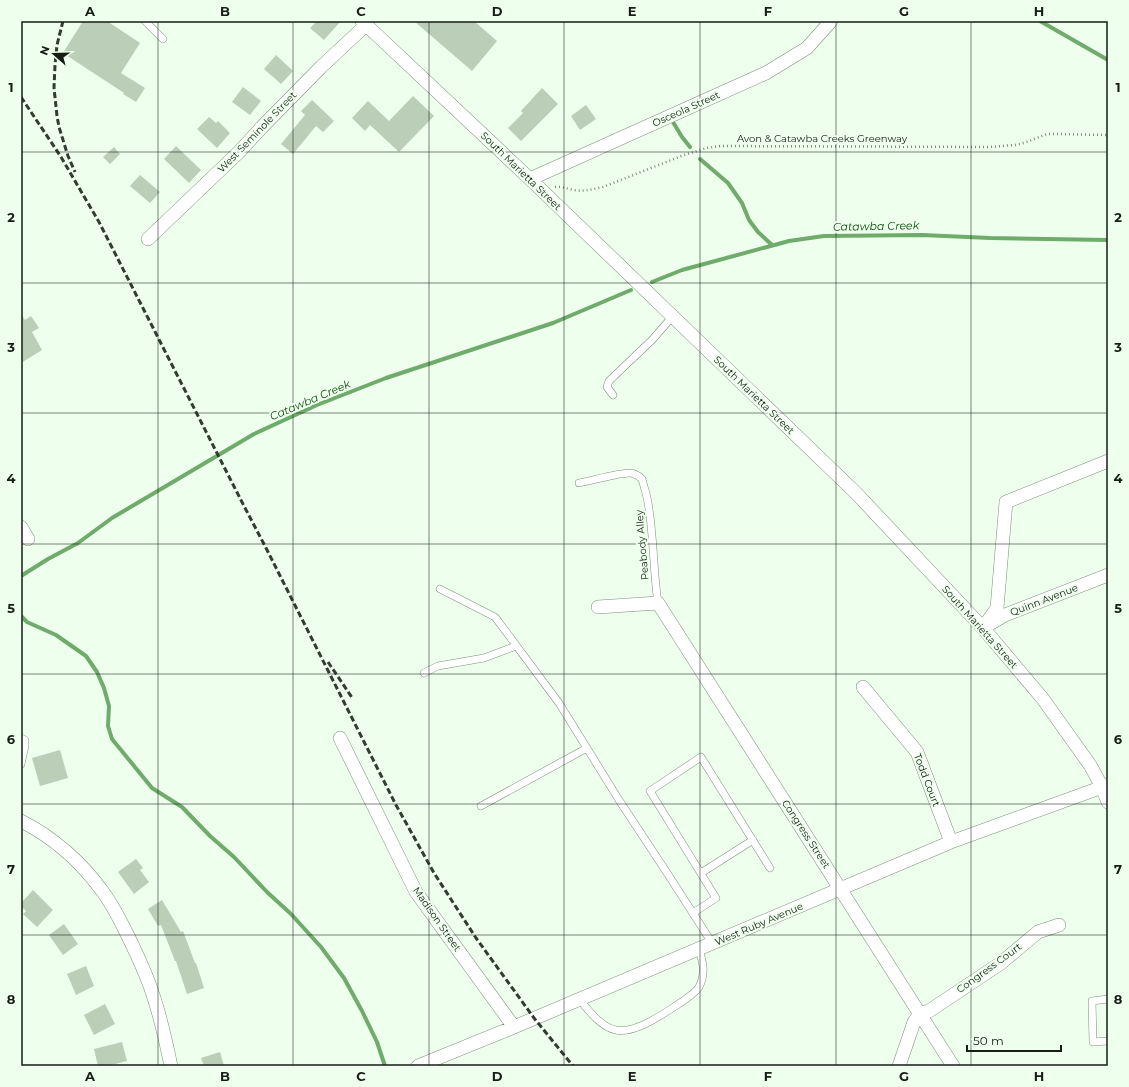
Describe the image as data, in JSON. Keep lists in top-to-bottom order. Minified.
{"streets":{"street":["Osceola Street","West Seminole Street","South Marietta Street","Quinn Avenue","Todd Court","Congress Street","Madison Street","West Ruby Avenue","Congress Court"],"lane":["Peabody Alley"],"path":["Avon & Catawba Creeks Greenway"]},"crossings":[["Osceola Street","South Marietta Street"],["West Seminole Street","South Marietta Street"],["Avon & Catawba Creeks Greenway","South Marietta Street"],["South Marietta Street","Quinn Avenue"],["South Marietta Street","West Ruby Avenue"],["Peabody Alley","Congress Street"],["Todd Court","West Ruby Avenue"],["Congress Street","West Ruby Avenue"],["Congress Street","Congress Court"],["Madison Street","West Ruby Avenue"]],"water":["Catawba Creek"],"scale_bar":"50 m","north":"left","grid":{"columns":["A","B","C","D","E","F","G","H"],"rows":["1","2","3","4","5","6","7","8"]}}
